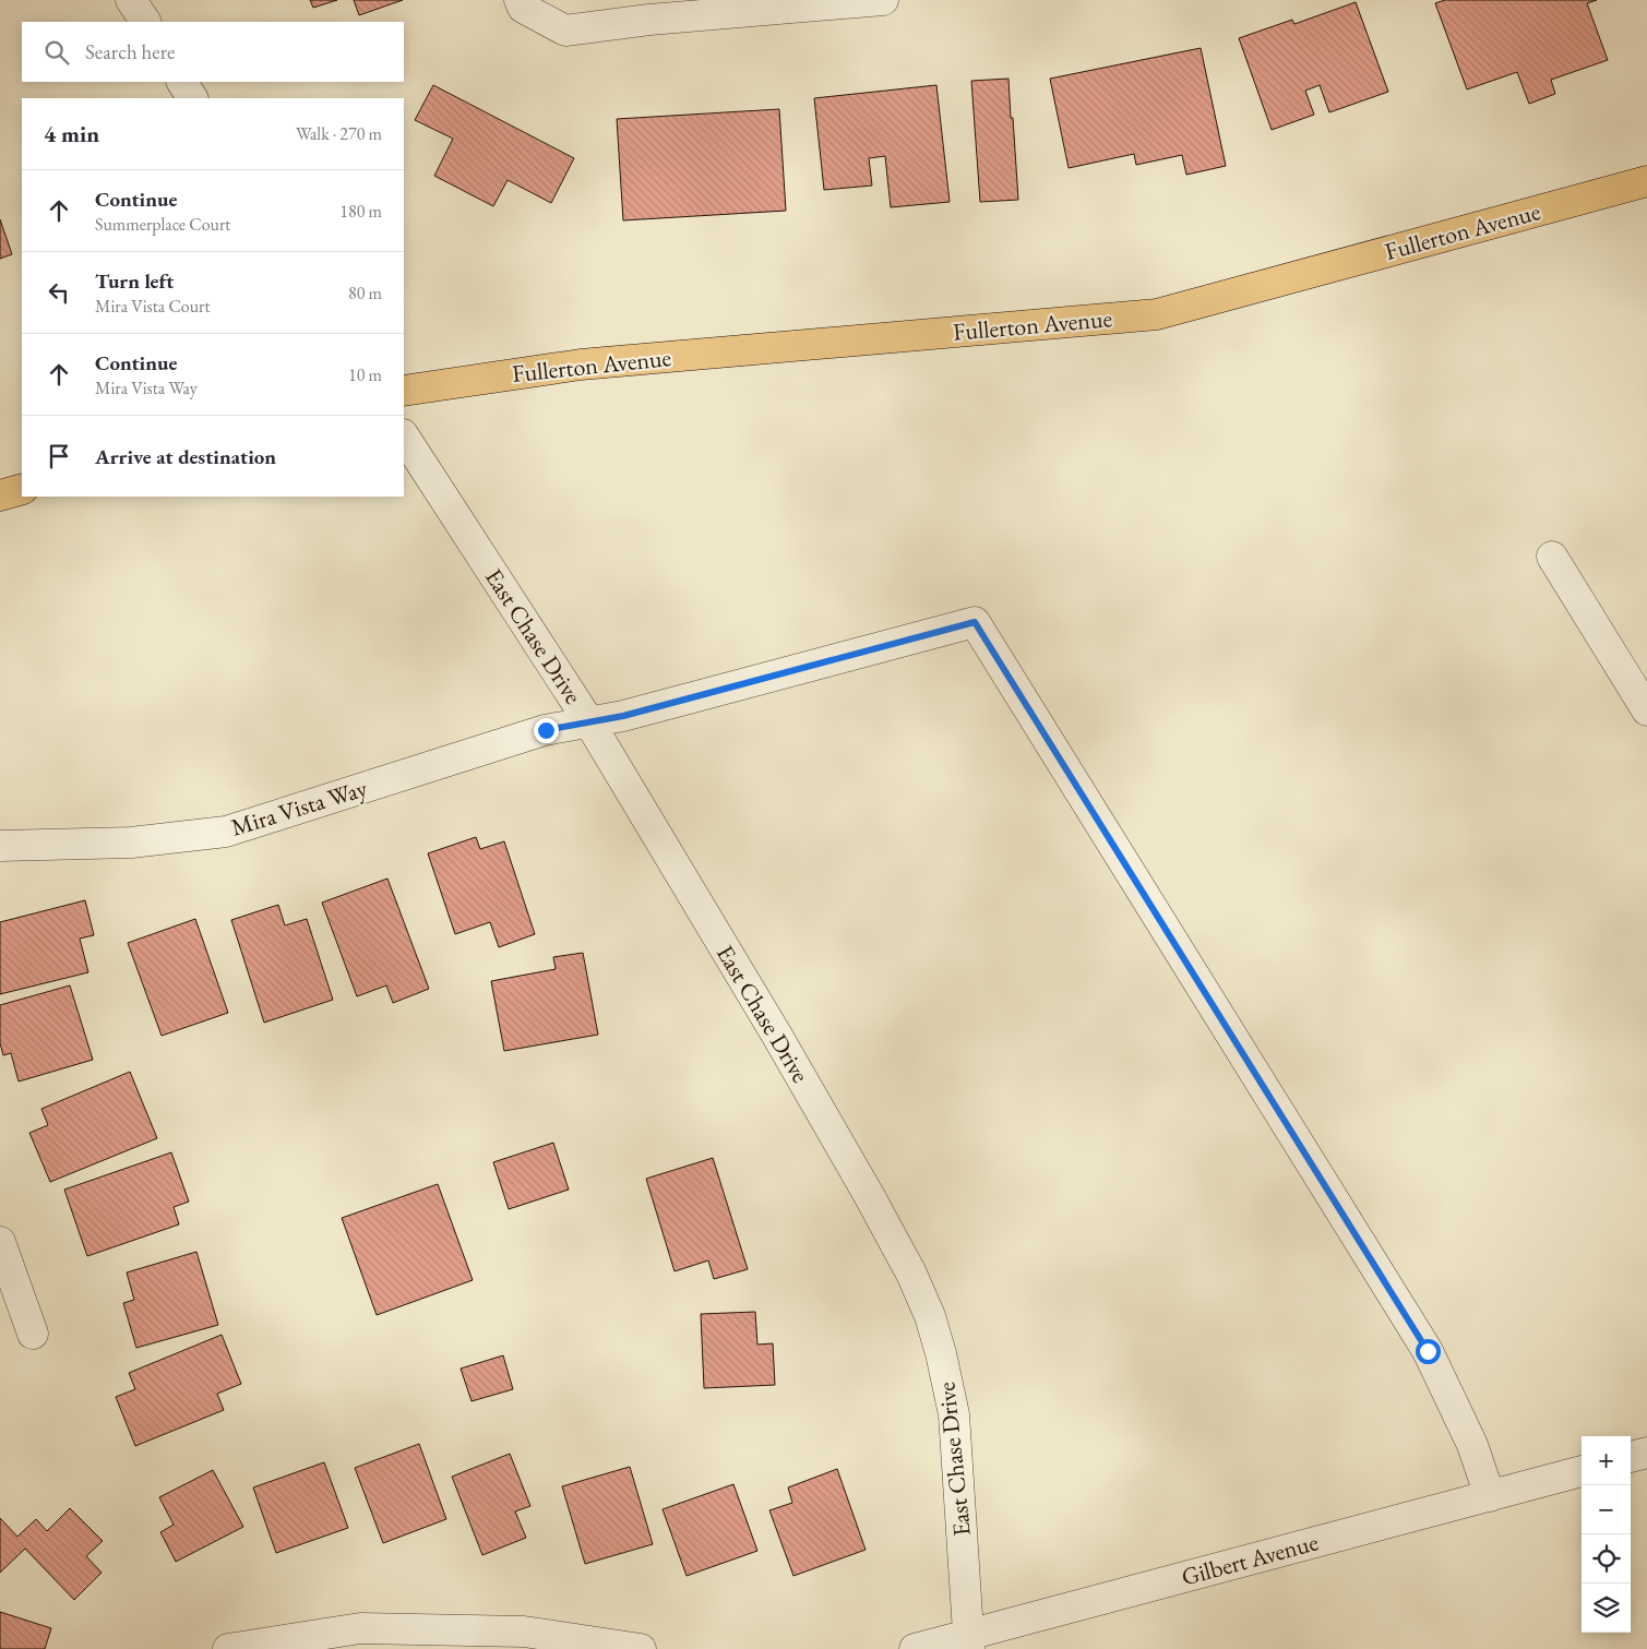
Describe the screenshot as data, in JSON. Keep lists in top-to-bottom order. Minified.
{"streets":{"main road":["Fullerton Avenue"],"street":["East Chase Drive","Mira Vista Way","Gilbert Avenue"]},"crossings":[["East Chase Drive","Mira Vista Way"],["East Chase Drive","Gilbert Avenue"],["Mira Vista Way","Gilbert Avenue"]],"page":{"search":"Search here","heading":["4 min","Walk · 270 m"],"list":[["Continue","Summerplace Court","180 m"],["Turn left","Mira Vista Court","80 m"],["Continue","Mira Vista Way","10 m"],"Arrive at destination"],"map_buttons":["+","−"]}}
